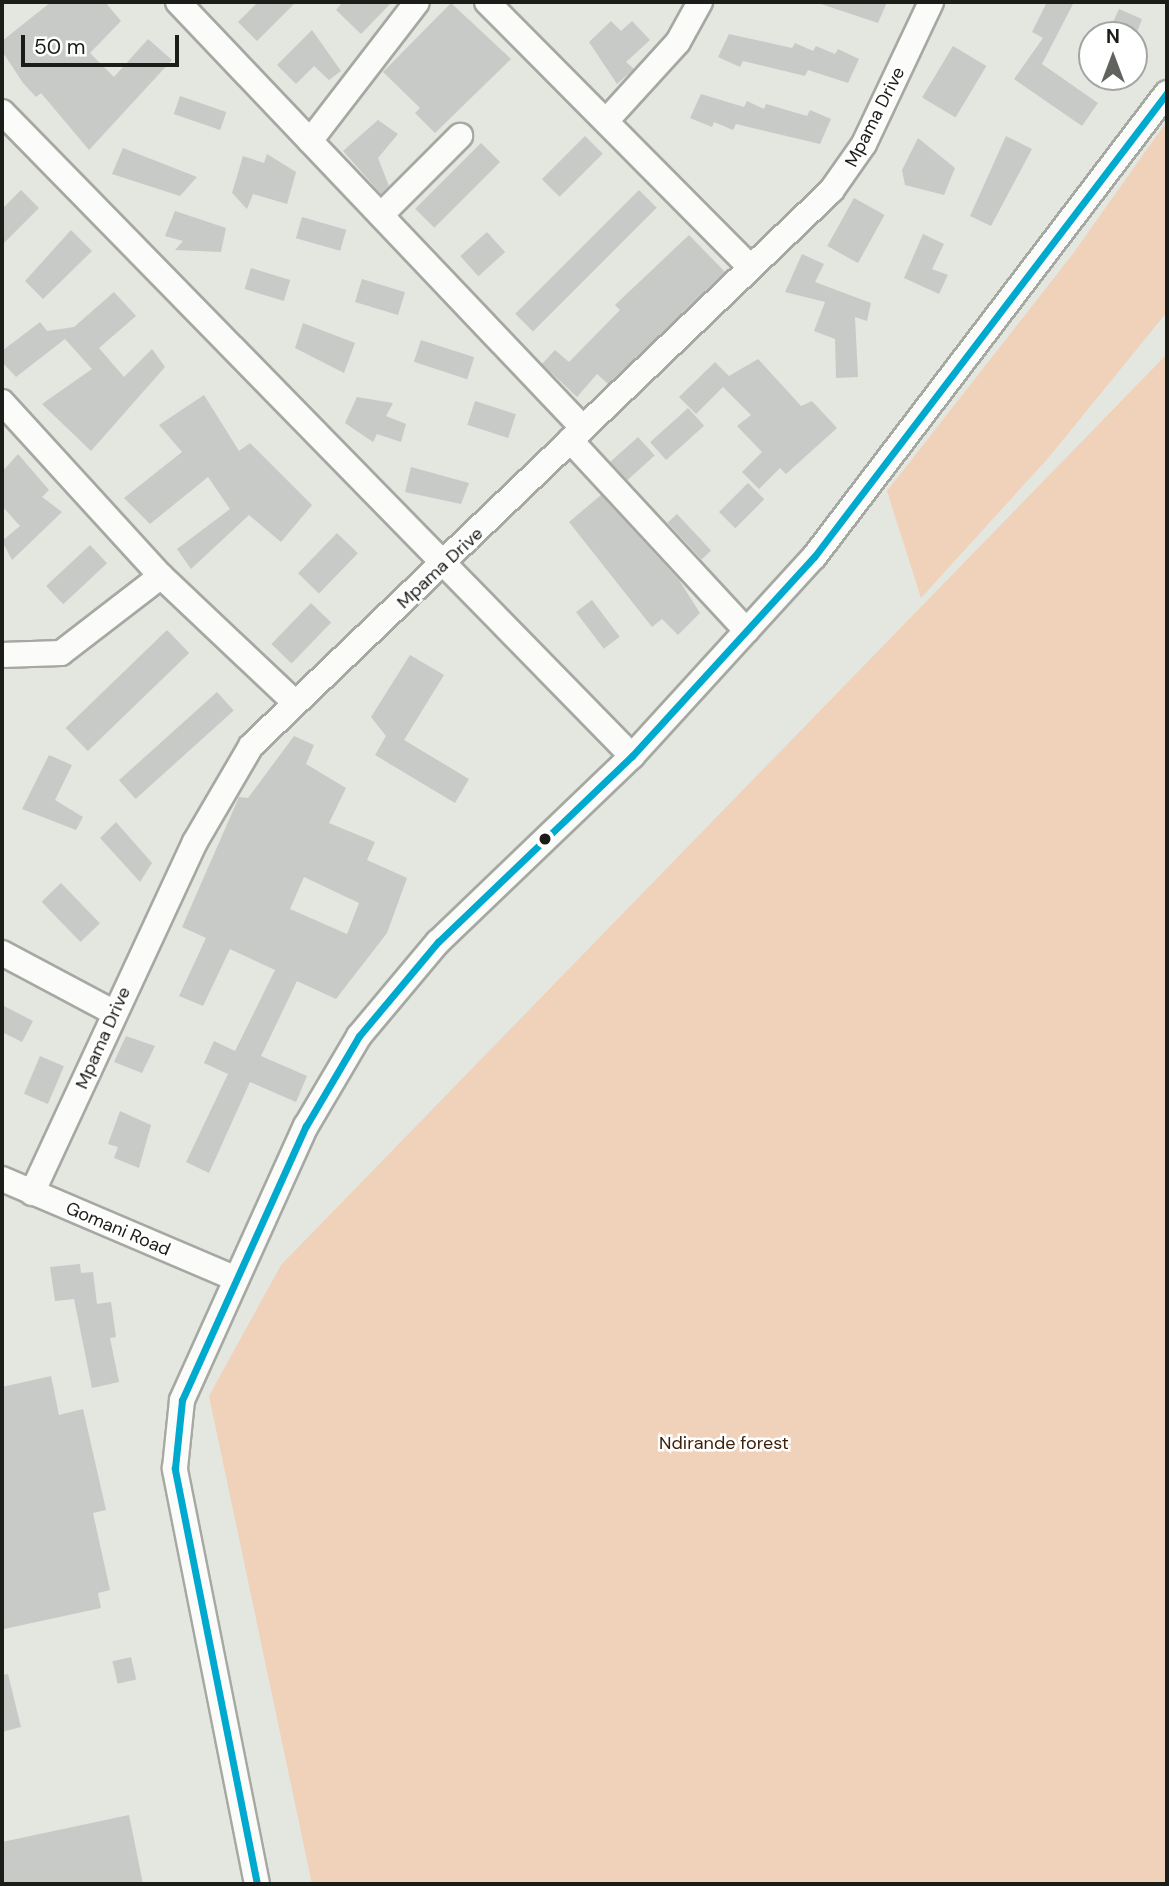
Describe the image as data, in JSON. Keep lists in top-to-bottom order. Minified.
{"streets":{"street":["Mpama Drive","Gomani Road"]},"crossings":[["Mpama Drive","Gomani Road"]],"parks":["Ndirande forest"],"scale_bar":"50 m","north":"top"}
